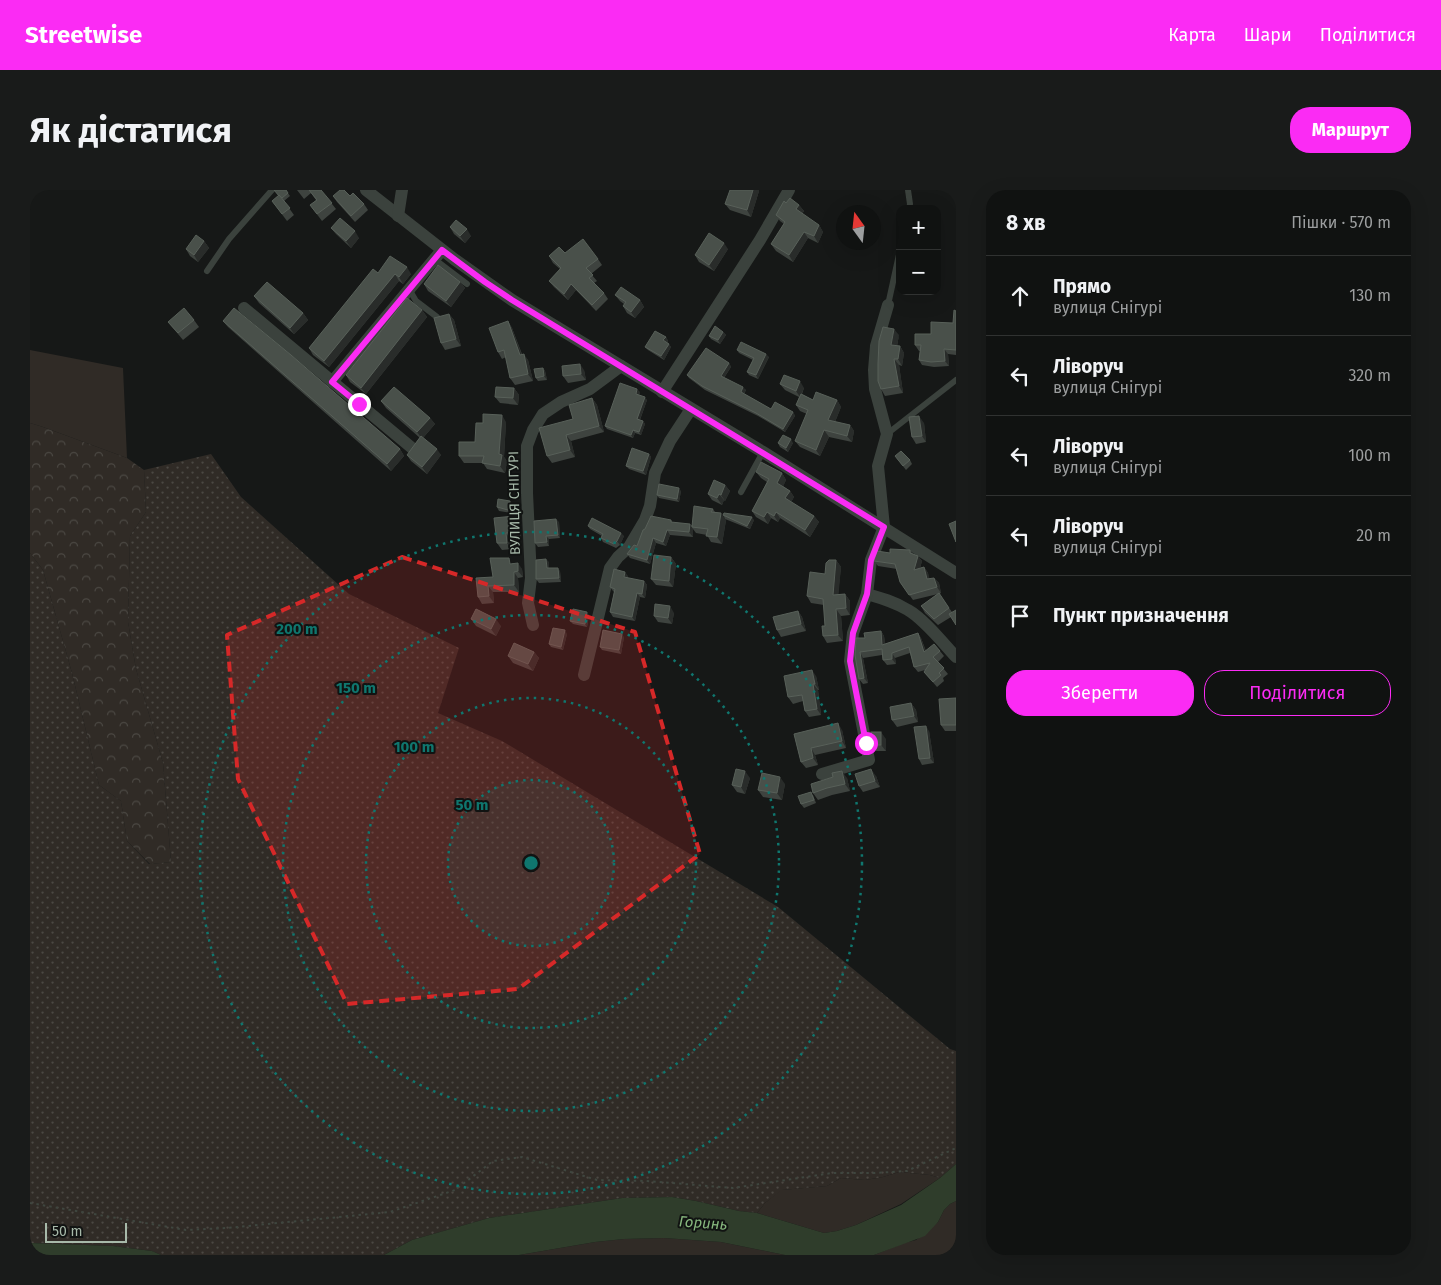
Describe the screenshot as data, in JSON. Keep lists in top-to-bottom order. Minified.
{"streets":{"street":["ВУЛИЦЯ СНІГУРІ"]},"water":["Горинь"],"scale_bar":"50 m","north":"top","page":{"header":"Streetwise","nav":["Карта","Шари","Поділитися"],"buttons":["Маршрут",["Зберегти","Поділитися"]],"title":"Як дістатися","heading":["8 хв","Пішки · 570 m"],"map_buttons":["+","−"],"list":[["Прямо","вулиця Снігурі","130 m"],["Ліворуч","вулиця Снігурі","320 m"],["Ліворуч","вулиця Снігурі","100 m"],["Ліворуч","вулиця Снігурі","20 m"],"Пункт призначення"],"scale":"50 m"},"rings":["200 m","150 m","100 m","50 m"]}
